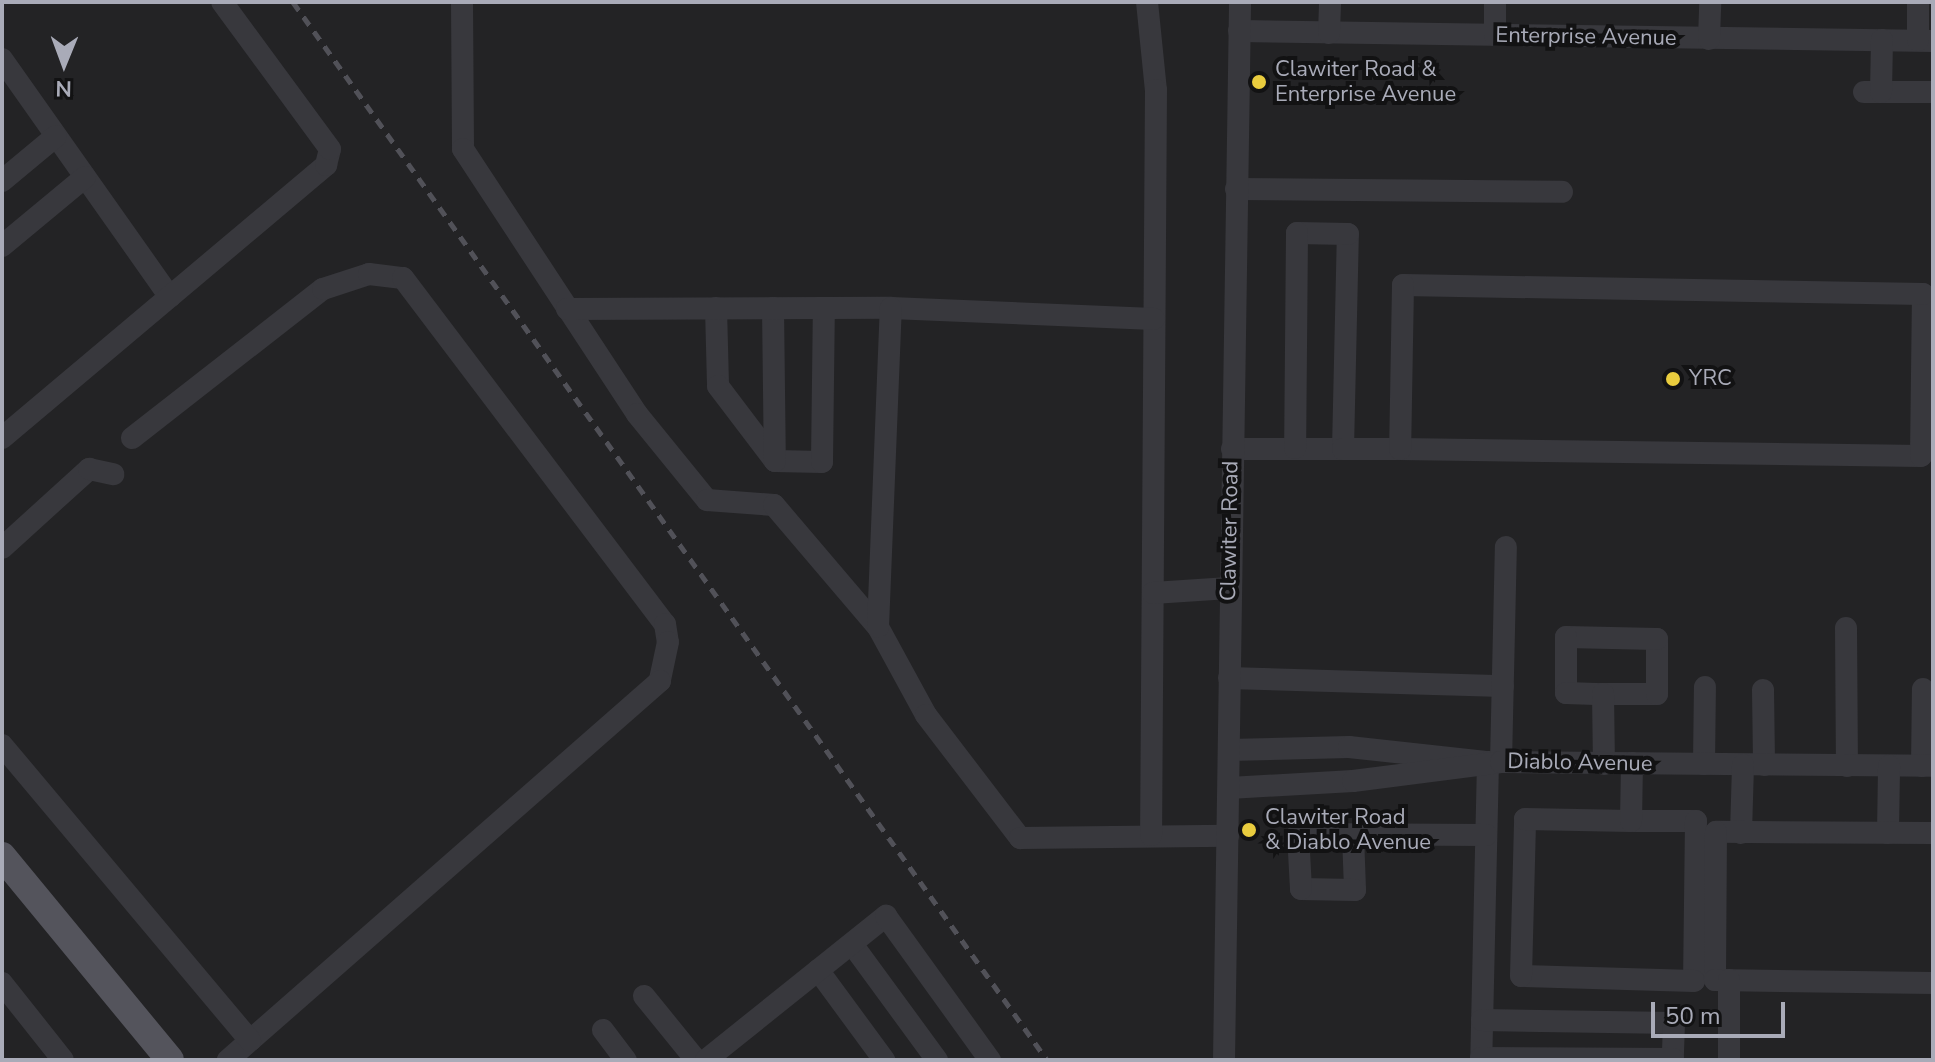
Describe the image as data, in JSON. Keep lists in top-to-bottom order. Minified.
{"streets":{"street":["Enterprise Avenue","Clawiter Road","Diablo Avenue"]},"crossings":[["Enterprise Avenue","Clawiter Road"],["Clawiter Road","Diablo Avenue"]],"places":["Clawiter Road & Enterprise Avenue","YRC","Clawiter Road & Diablo Avenue"],"scale_bar":"50 m","north":"bottom"}
